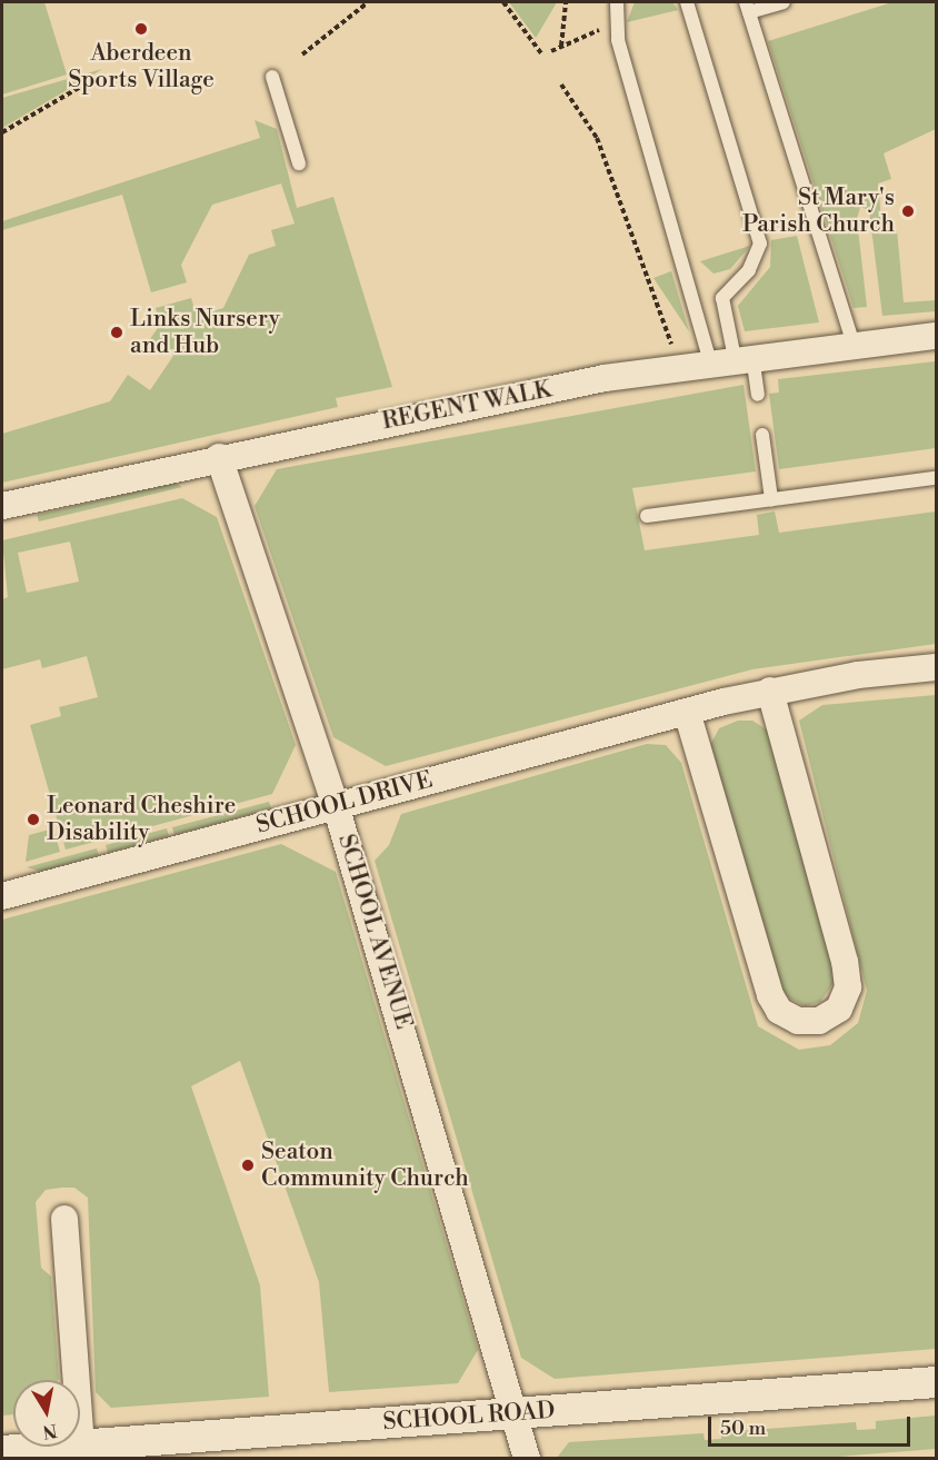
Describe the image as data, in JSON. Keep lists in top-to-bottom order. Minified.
{"streets":{"street":["REGENT WALK","SCHOOL DRIVE","SCHOOL AVENUE","SCHOOL ROAD"]},"crossings":[["REGENT WALK","SCHOOL AVENUE"],["SCHOOL DRIVE","SCHOOL AVENUE"],["SCHOOL AVENUE","SCHOOL ROAD"]],"places":["Aberdeen Sports Village","St Mary's Parish Church","Links Nursery and Hub","Leonard Cheshire Disability","Seaton Community Church"],"scale_bar":"50 m","north":"bottom"}
